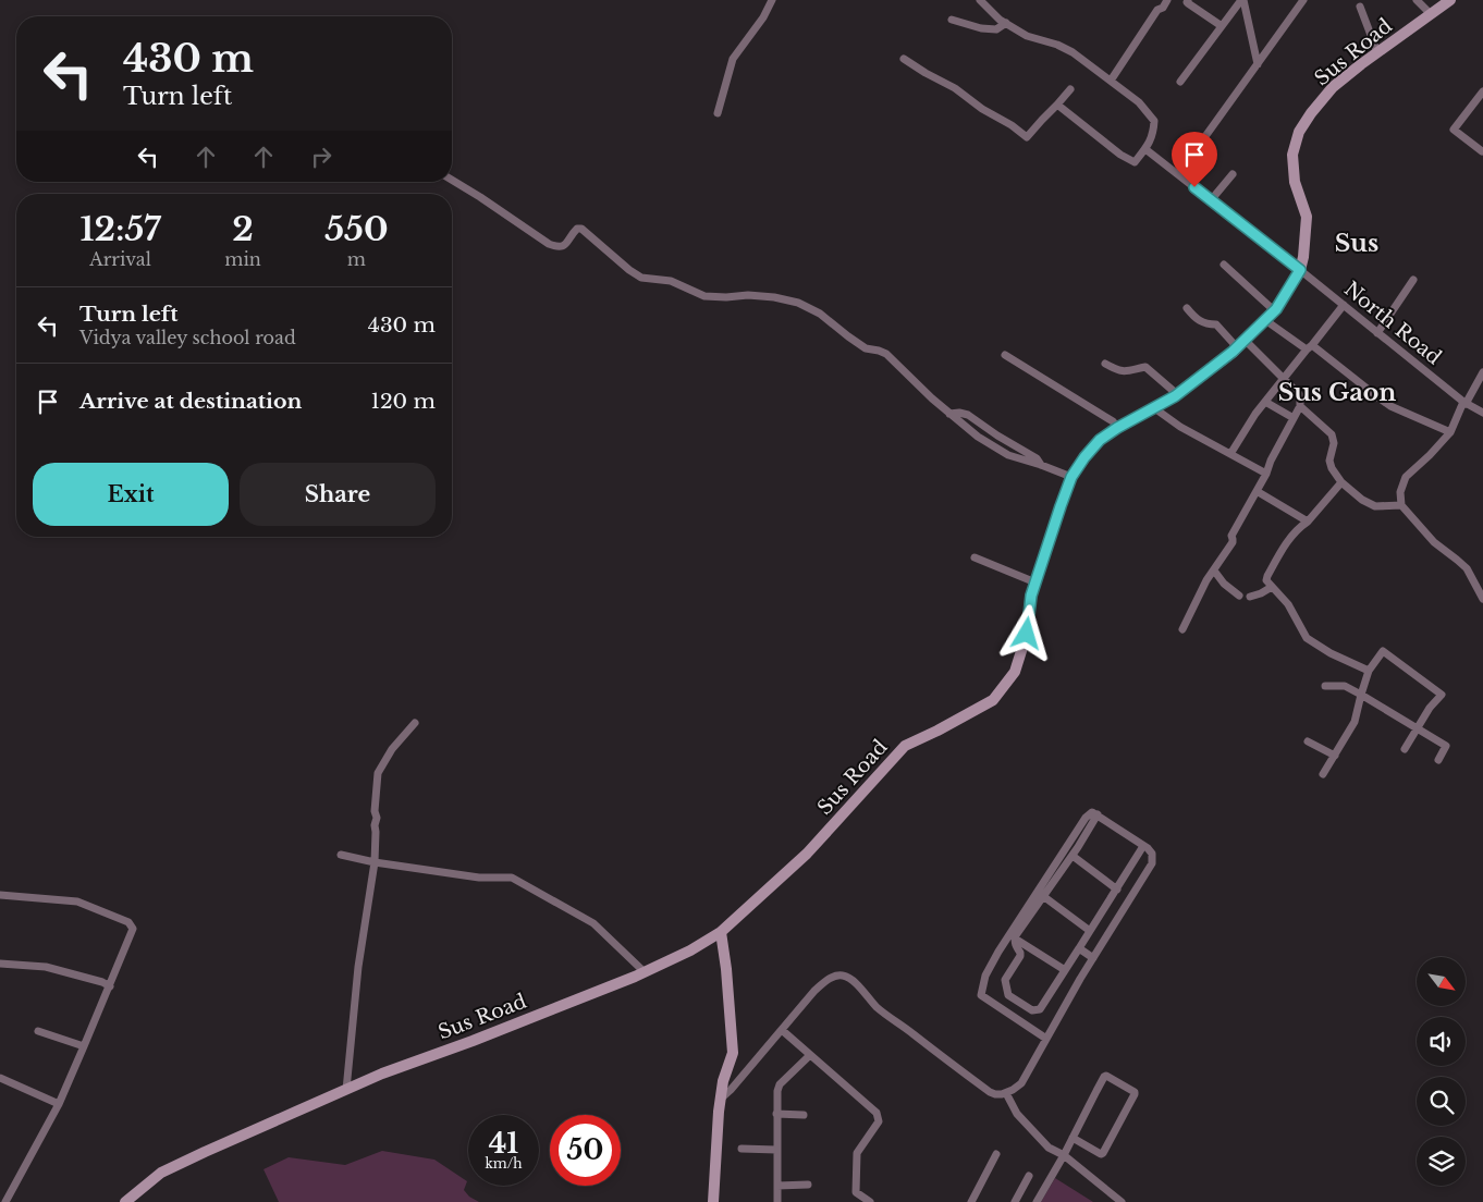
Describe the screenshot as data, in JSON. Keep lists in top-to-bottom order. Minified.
{"streets":{"main road":["Sus Road"],"street":["North Road"]},"crossings":[["Sus Road","North Road"]],"districts":["Sus","Sus Gaon"],"north":"bottom right","page":{"turn":["430 m","Turn left"],"eta":["12:57","Arrival","2","min","550","m"],"list":[{"name":"Turn left","note":"Vidya valley school road","value":"430 m"},{"name":"Arrive at destination","value":"120 m"}],"buttons":["Exit","Share"],"speed":"41 km/h","limit":"50"}}
